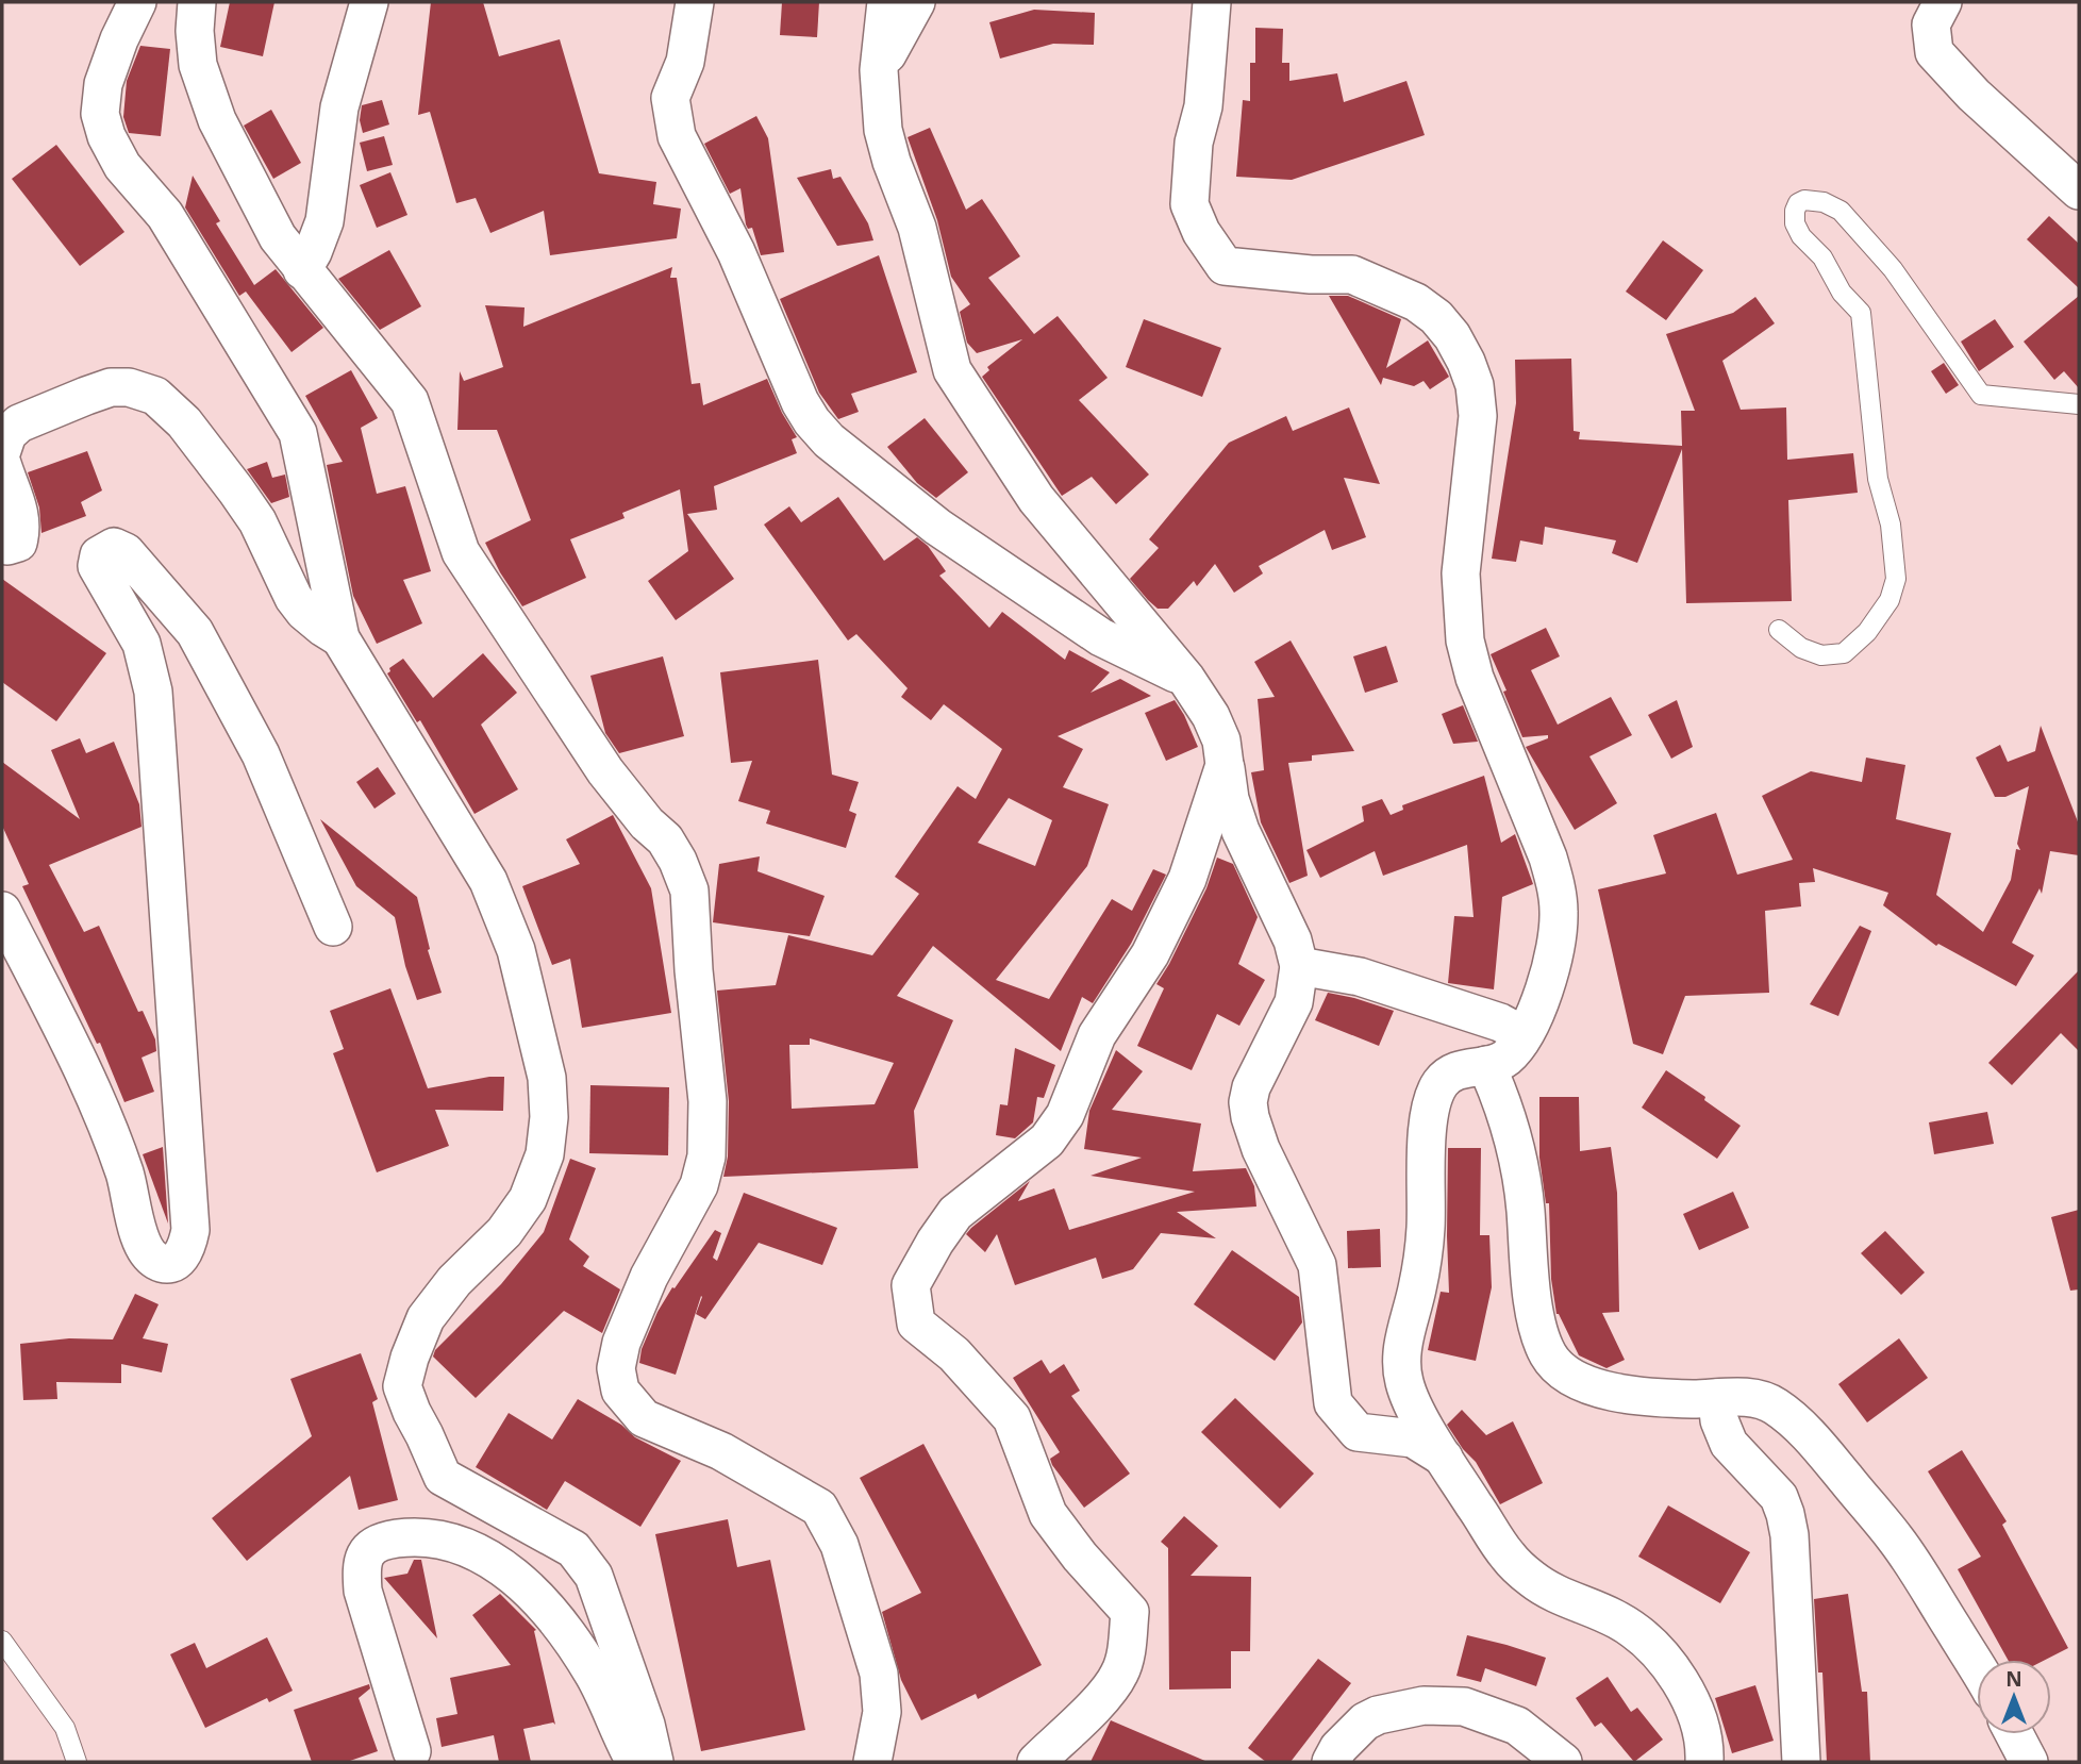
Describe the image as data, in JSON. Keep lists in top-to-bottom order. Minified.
{"north":"top"}
